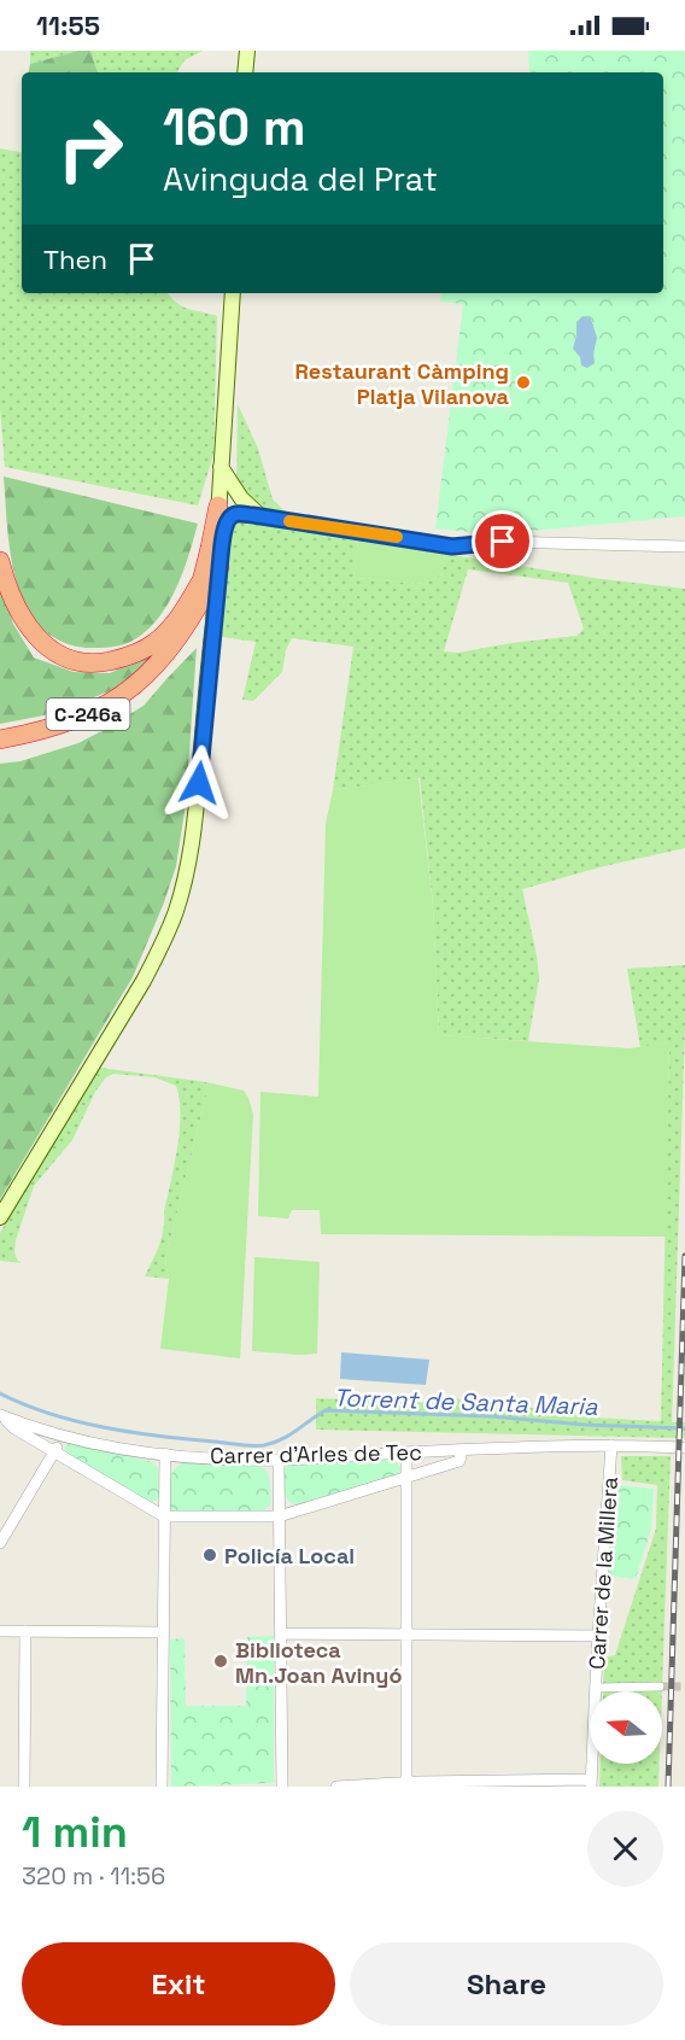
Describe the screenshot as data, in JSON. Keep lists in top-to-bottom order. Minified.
{"streets":{"highway":["C-246a"],"street":["Carrer d'Arles de Tec","Carrer de la Millera"]},"crossings":[["Carrer d'Arles de Tec","Carrer de la Millera"]],"water":["Torrent de Santa Maria"],"places":["Restaurant Càmping Platja Vilanova","Policía Local","Biblioteca Mn.Joan Avinyó"],"north":"left","page":{"status":"11:55","turn":["160 m","Avinguda del Prat"],"then":"Then","heading":["1 min","320 m · 11:56"],"buttons":["Exit","Share"]}}
